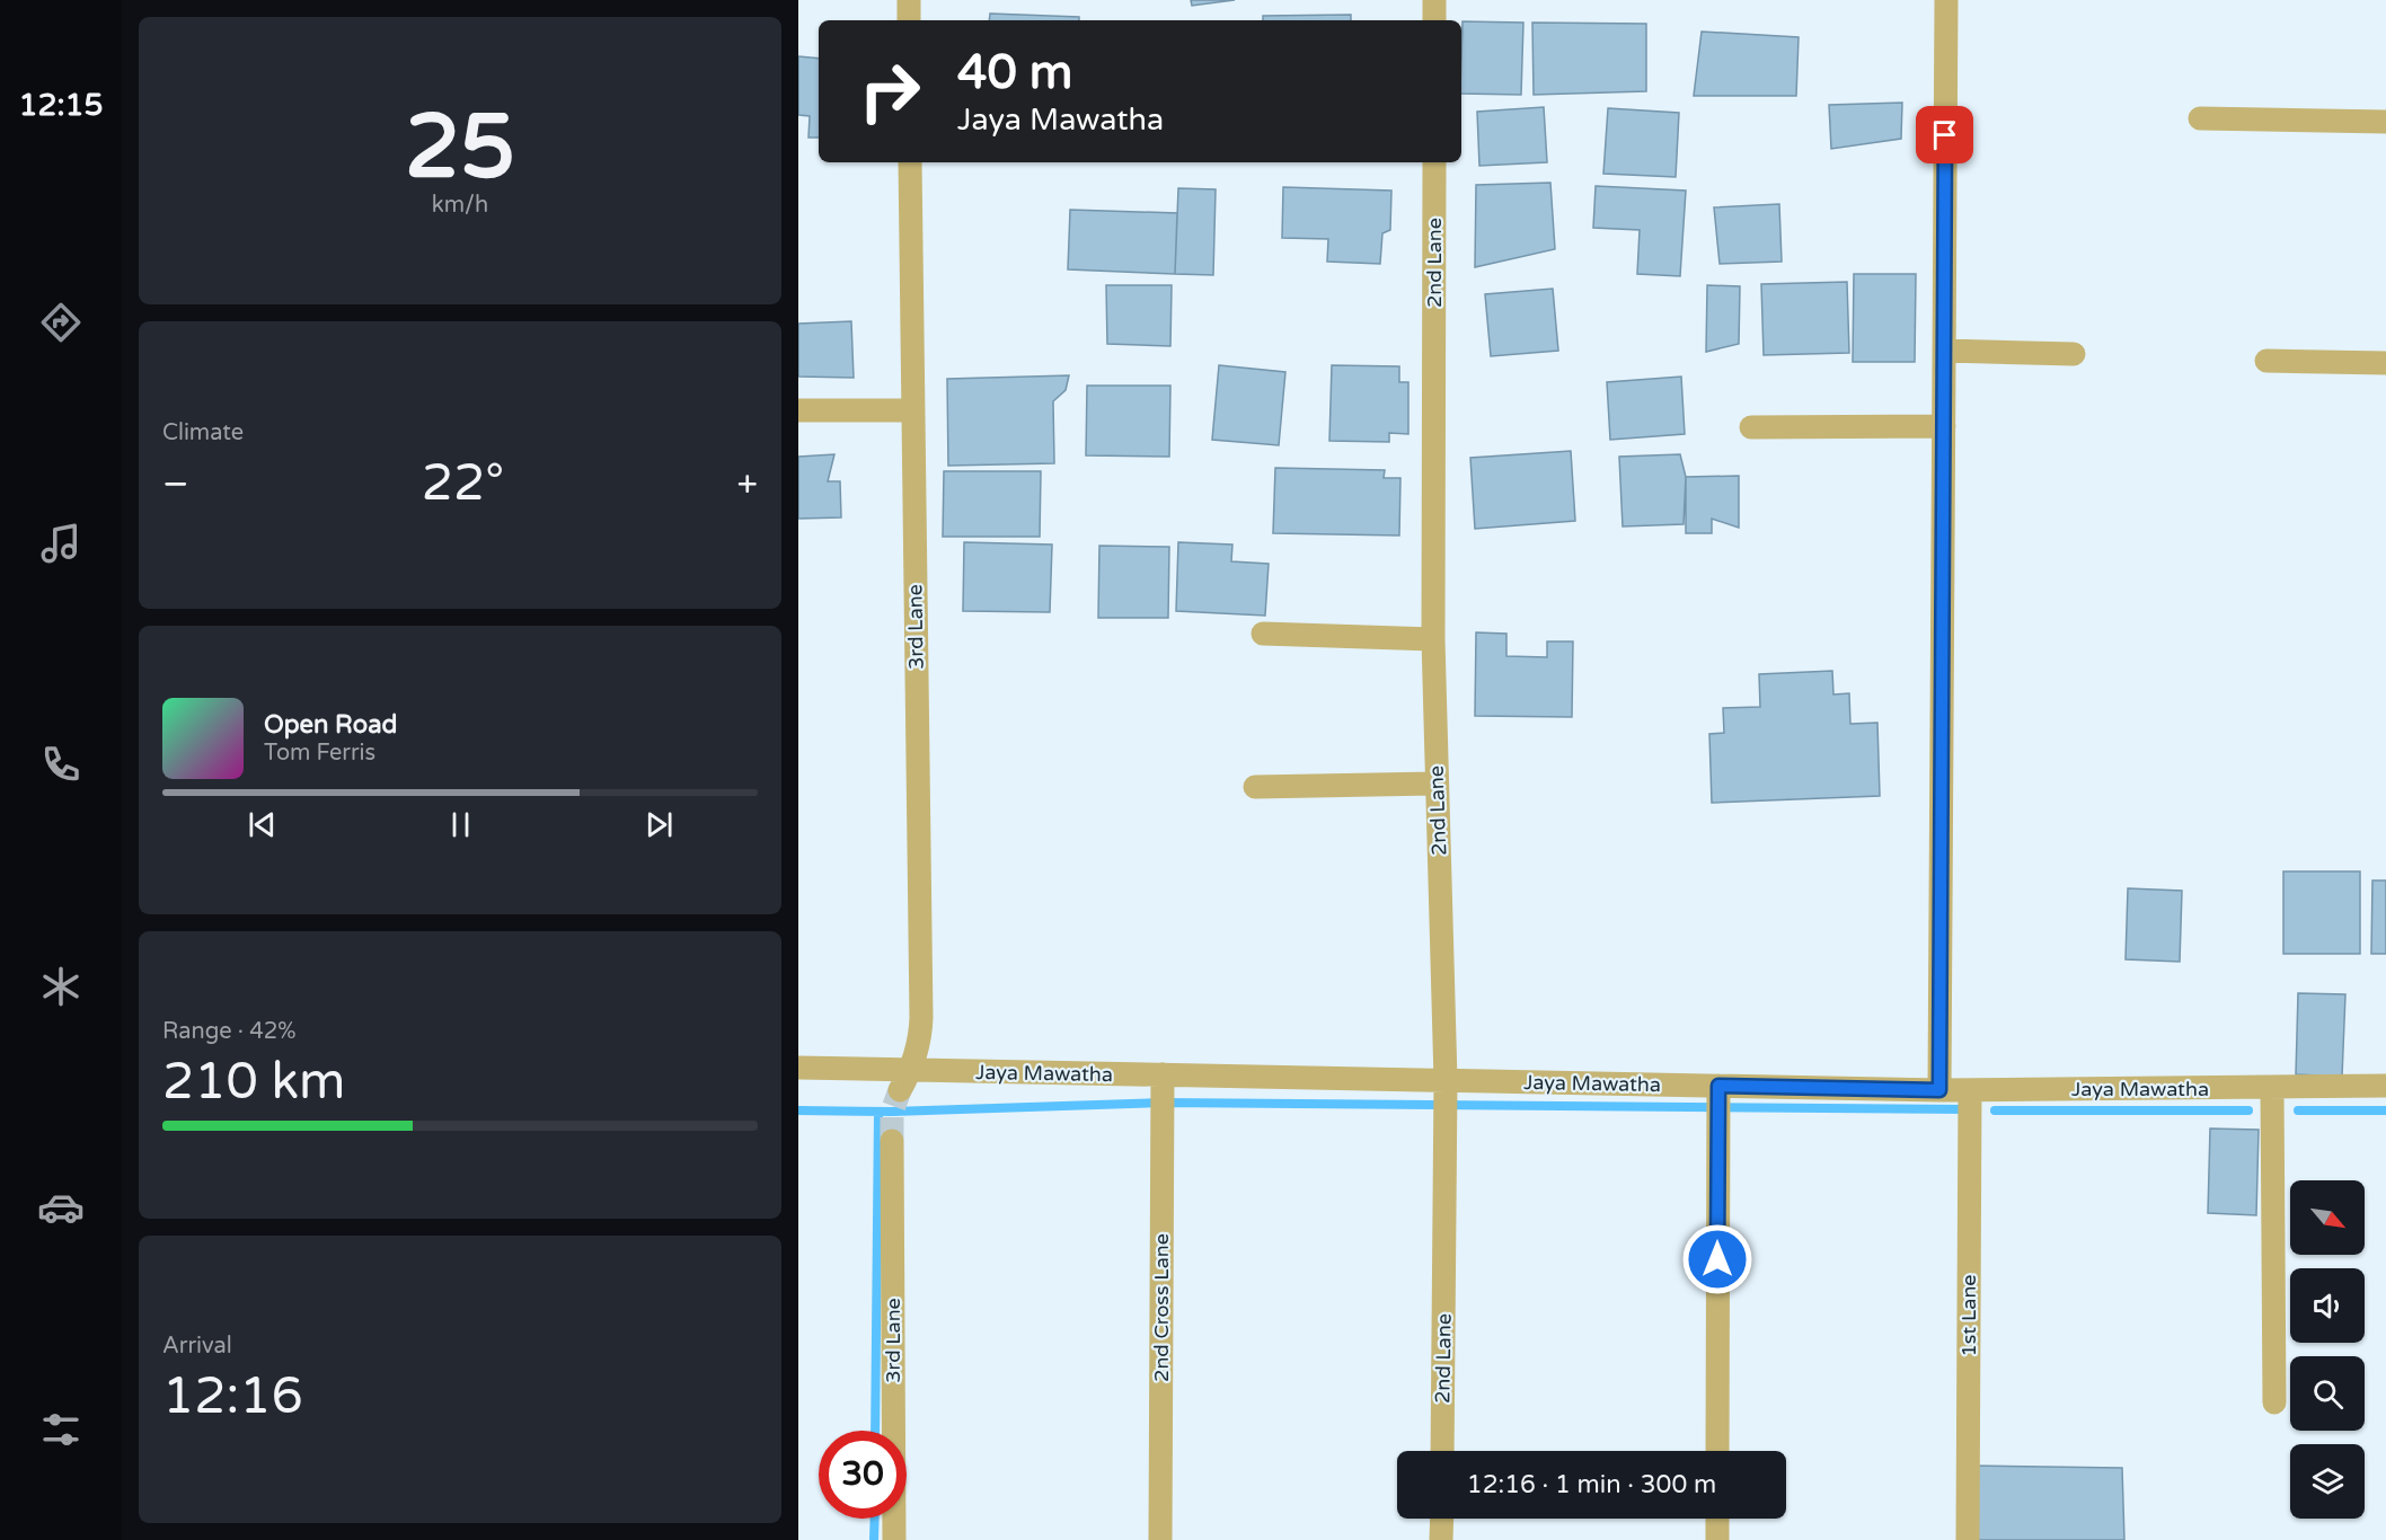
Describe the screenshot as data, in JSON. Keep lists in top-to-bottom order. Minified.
{"streets":{"street":["2nd Lane","3rd Lane","Jaya Mawatha","2nd Cross Lane","1st Lane"]},"crossings":[["2nd Lane","Jaya Mawatha"],["3rd Lane","Jaya Mawatha"],["Jaya Mawatha","2nd Cross Lane"],["Jaya Mawatha","1st Lane"]],"north":"bottom right","page":{"tabs":"12:15","tile":[["25","km/h"],"Climate",["Range · 42%","210 km"],["Arrival","12:16"]],"turn":["40 m","Jaya Mawatha"],"heat":["−","22°","+"],"song":["Open Road","Tom Ferris"],"limit":"30","trip":"12:16 · 1 min · 300 m"}}
